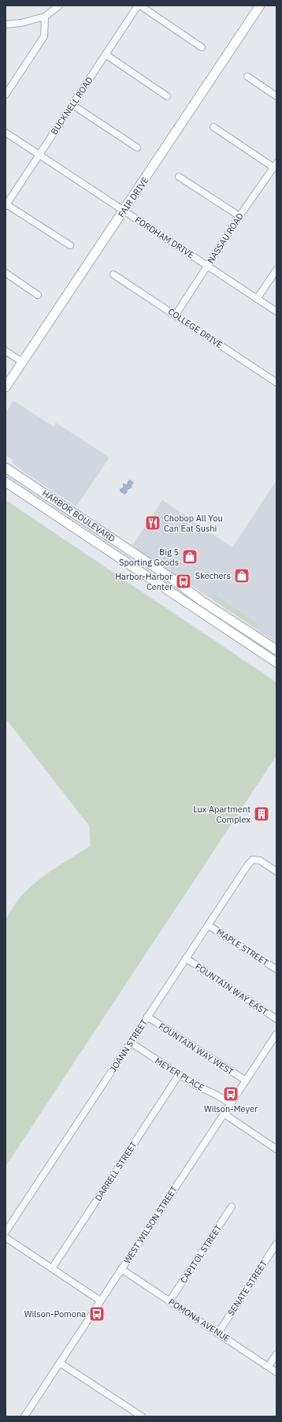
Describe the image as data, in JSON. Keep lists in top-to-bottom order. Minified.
{"streets":{"main road":["FAIR DRIVE","HARBOR BOULEVARD"],"street":["BUCKNELL ROAD","FORDHAM DRIVE","NASSAU ROAD","COLLEGE DRIVE","MAPLE STREET","FOUNTAIN WAY EAST","JOANN STREET","FOUNTAIN WAY WEST","MEYER PLACE","DARRELL STREET","WEST WILSON STREET","CAPITOL STREET","SENATE STREET","POMONA AVENUE"]},"crossings":[["BUCKNELL ROAD","FORDHAM DRIVE"],["FAIR DRIVE","FORDHAM DRIVE"],["FORDHAM DRIVE","NASSAU ROAD"],["NASSAU ROAD","COLLEGE DRIVE"],["MAPLE STREET","JOANN STREET"],["FOUNTAIN WAY EAST","JOANN STREET"],["JOANN STREET","FOUNTAIN WAY WEST"],["JOANN STREET","MEYER PLACE"],["FOUNTAIN WAY WEST","WEST WILSON STREET"],["MEYER PLACE","DARRELL STREET"],["MEYER PLACE","WEST WILSON STREET"],["WEST WILSON STREET","POMONA AVENUE"],["CAPITOL STREET","POMONA AVENUE"],["SENATE STREET","POMONA AVENUE"]],"places":{"restaurant":["Chobop All You Can Eat Sushi"],"shop":["Big 5 Sporting Goods","Skechers"],"bus stop":["Harbor-Harbor Center","Wilson-Meyer","Wilson-Pomona"],"building":["Lux Apartment Complex"]}}
